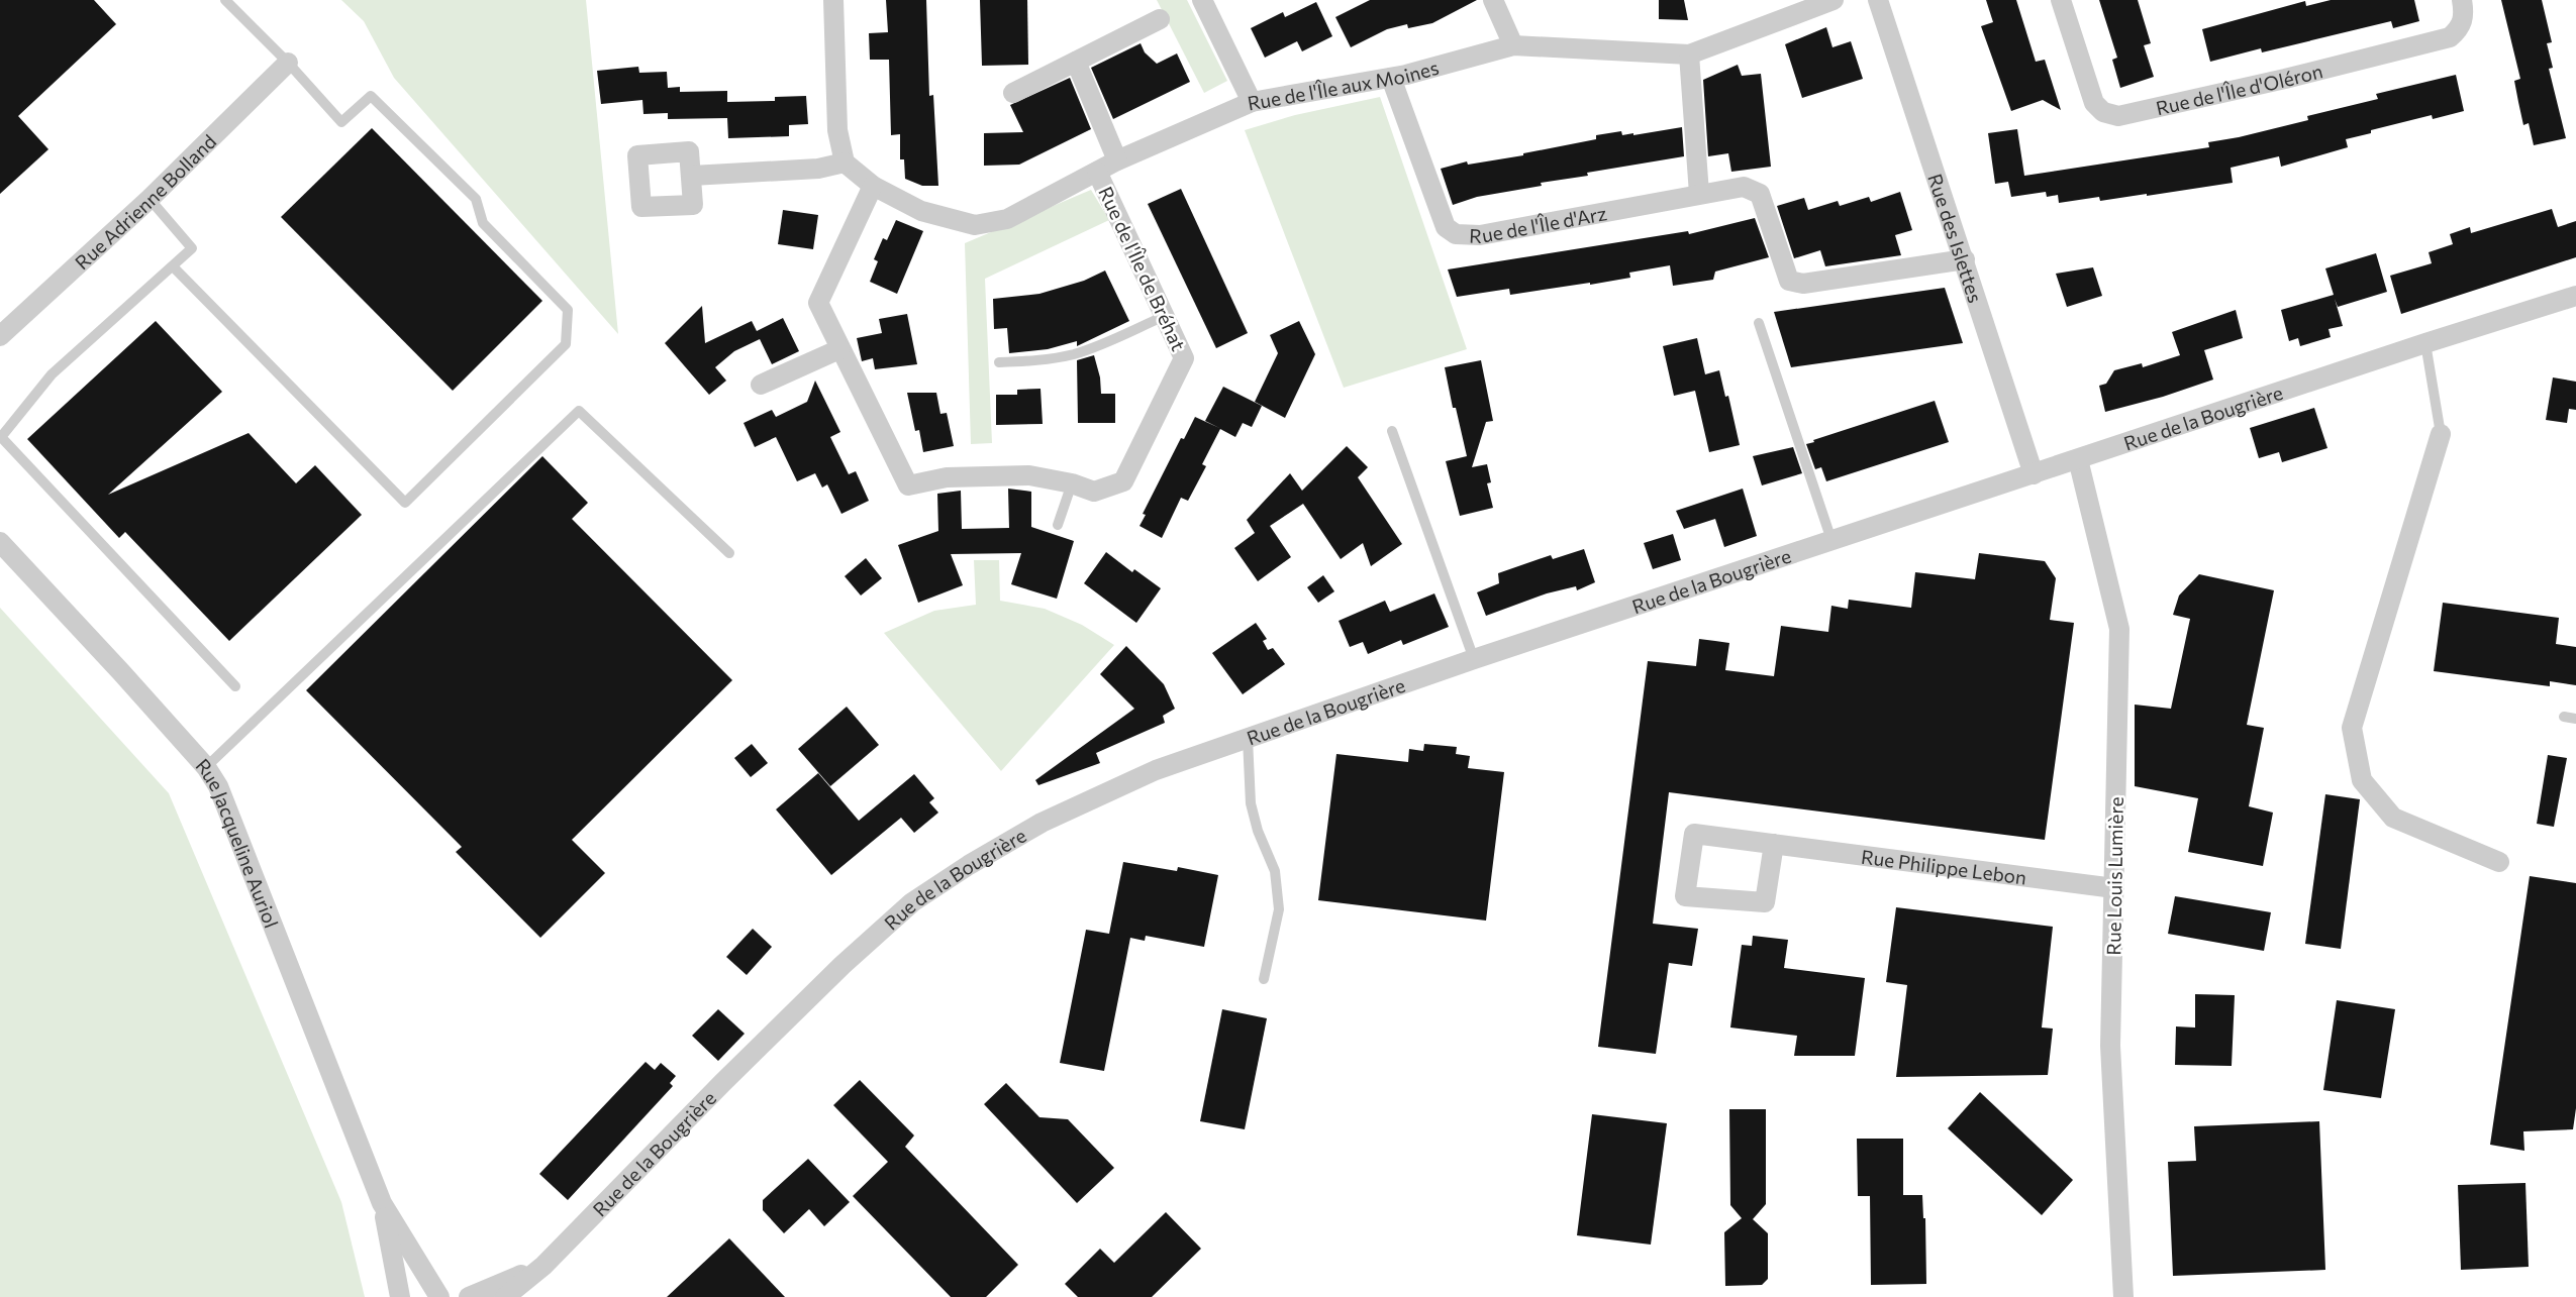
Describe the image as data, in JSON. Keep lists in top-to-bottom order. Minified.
{"streets":{"street":["Rue de l'Île aux Moines","Rue de l'Île d'Oléron","Rue Adrienne Bolland","Rue de l'Île d'Arz","Rue des Islettes","Rue de l'Île de Bréhat","Rue de la Bougrière","Rue Jacqueline Auriol","Rue Philippe Lebon","Rue Louis Lumière"]},"crossings":[["Rue de l'Île aux Moines","Rue de l'Île d'Arz"],["Rue de l'Île aux Moines","Rue de l'Île de Bréhat"],["Rue de l'Île d'Arz","Rue des Islettes"],["Rue des Islettes","Rue de la Bougrière"],["Rue de la Bougrière","Rue Louis Lumière"],["Rue Philippe Lebon","Rue Louis Lumière"]]}
